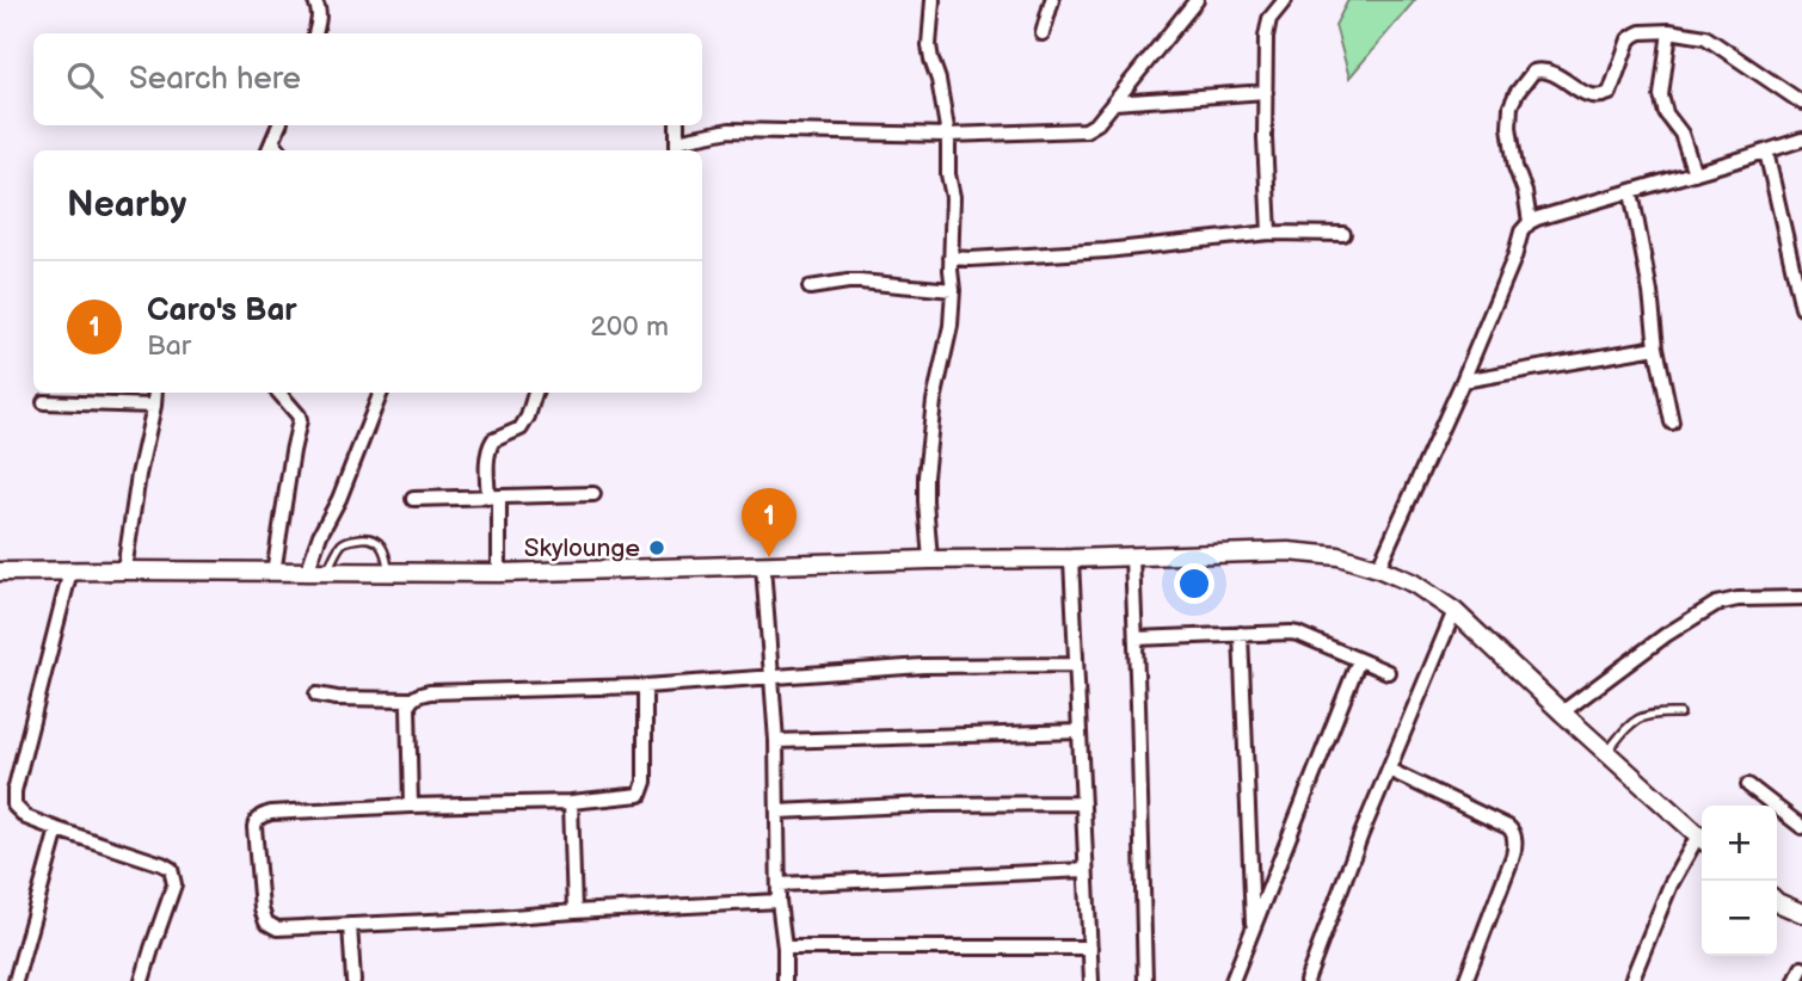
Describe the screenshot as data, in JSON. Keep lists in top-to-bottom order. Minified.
{"places":["Skylounge"],"page":{"search":"Search here","heading":"Nearby","list":[{"mark":"1","name":"Caro's Bar","note":"Bar","value":"200 m"}],"pins":"1","map_buttons":["+","−"]}}
